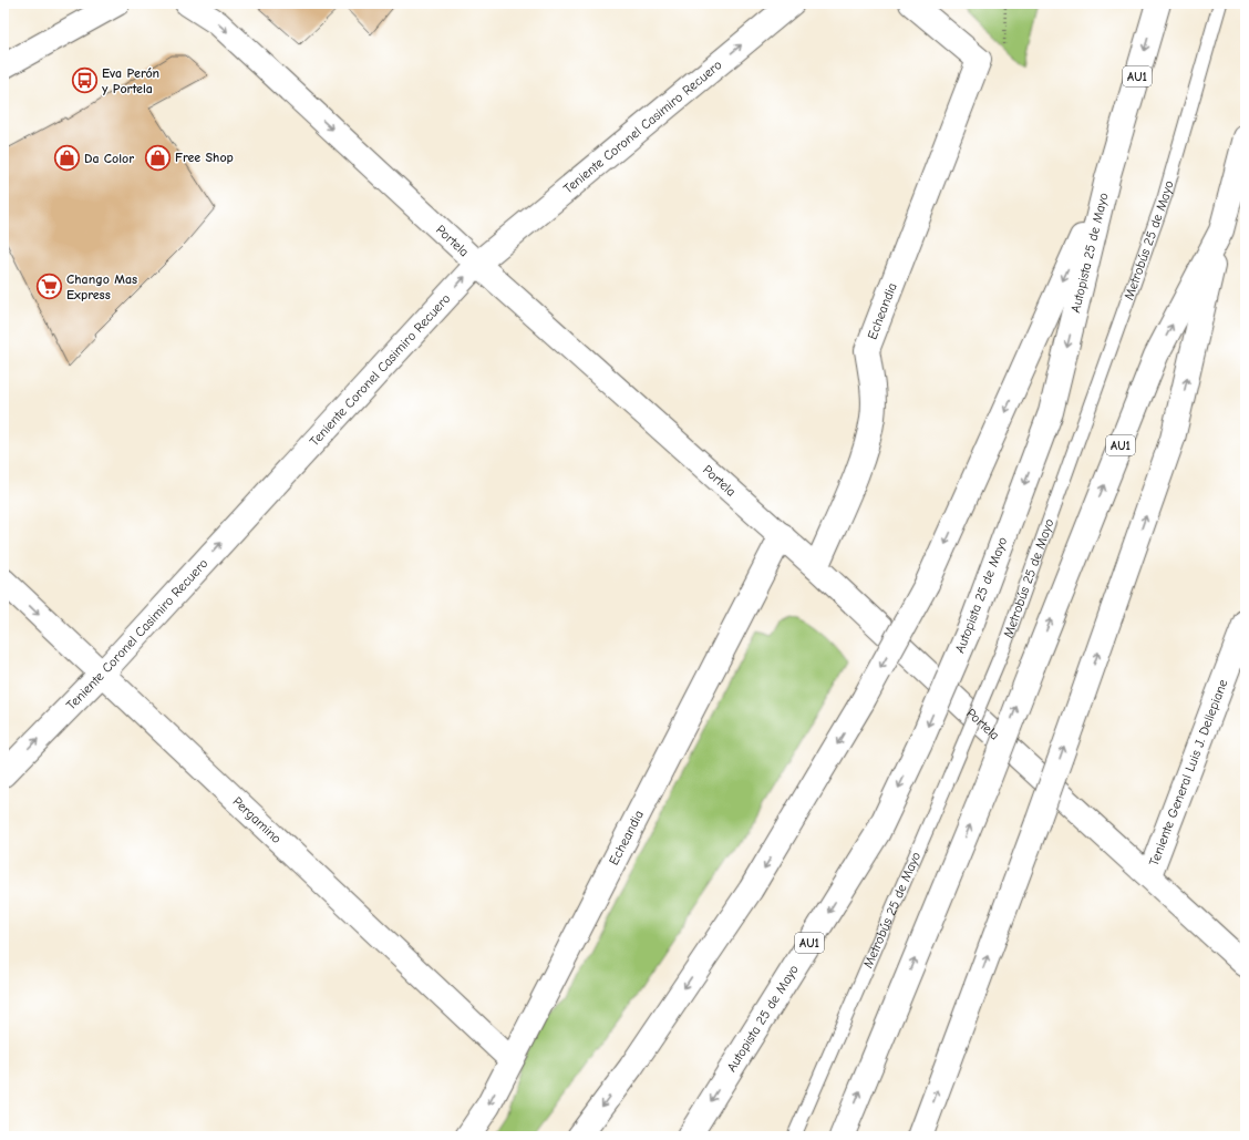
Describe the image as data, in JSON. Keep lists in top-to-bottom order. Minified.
{"streets":{"main road":["AU1","Teniente Coronel Casimiro Recuero","Portela","Autopista 25 de Mayo","Echeandia","Teniente General Luis J. Dellepiane","Pergamino"],"lane":["Metrobús 25 de Mayo"]},"crossings":[["Teniente Coronel Casimiro Recuero","Portela"],["Teniente Coronel Casimiro Recuero","Pergamino"],["Portela","Echeandia"],["Portela","Teniente General Luis J. Dellepiane"],["Echeandia","Pergamino"]],"one_way":["Teniente Coronel Casimiro Recuero"],"places":{"bus stop":["Eva Perón y Portela"],"shop":["Free Shop","Da Color"],"supermarket":["Chango Mas Express"]}}
